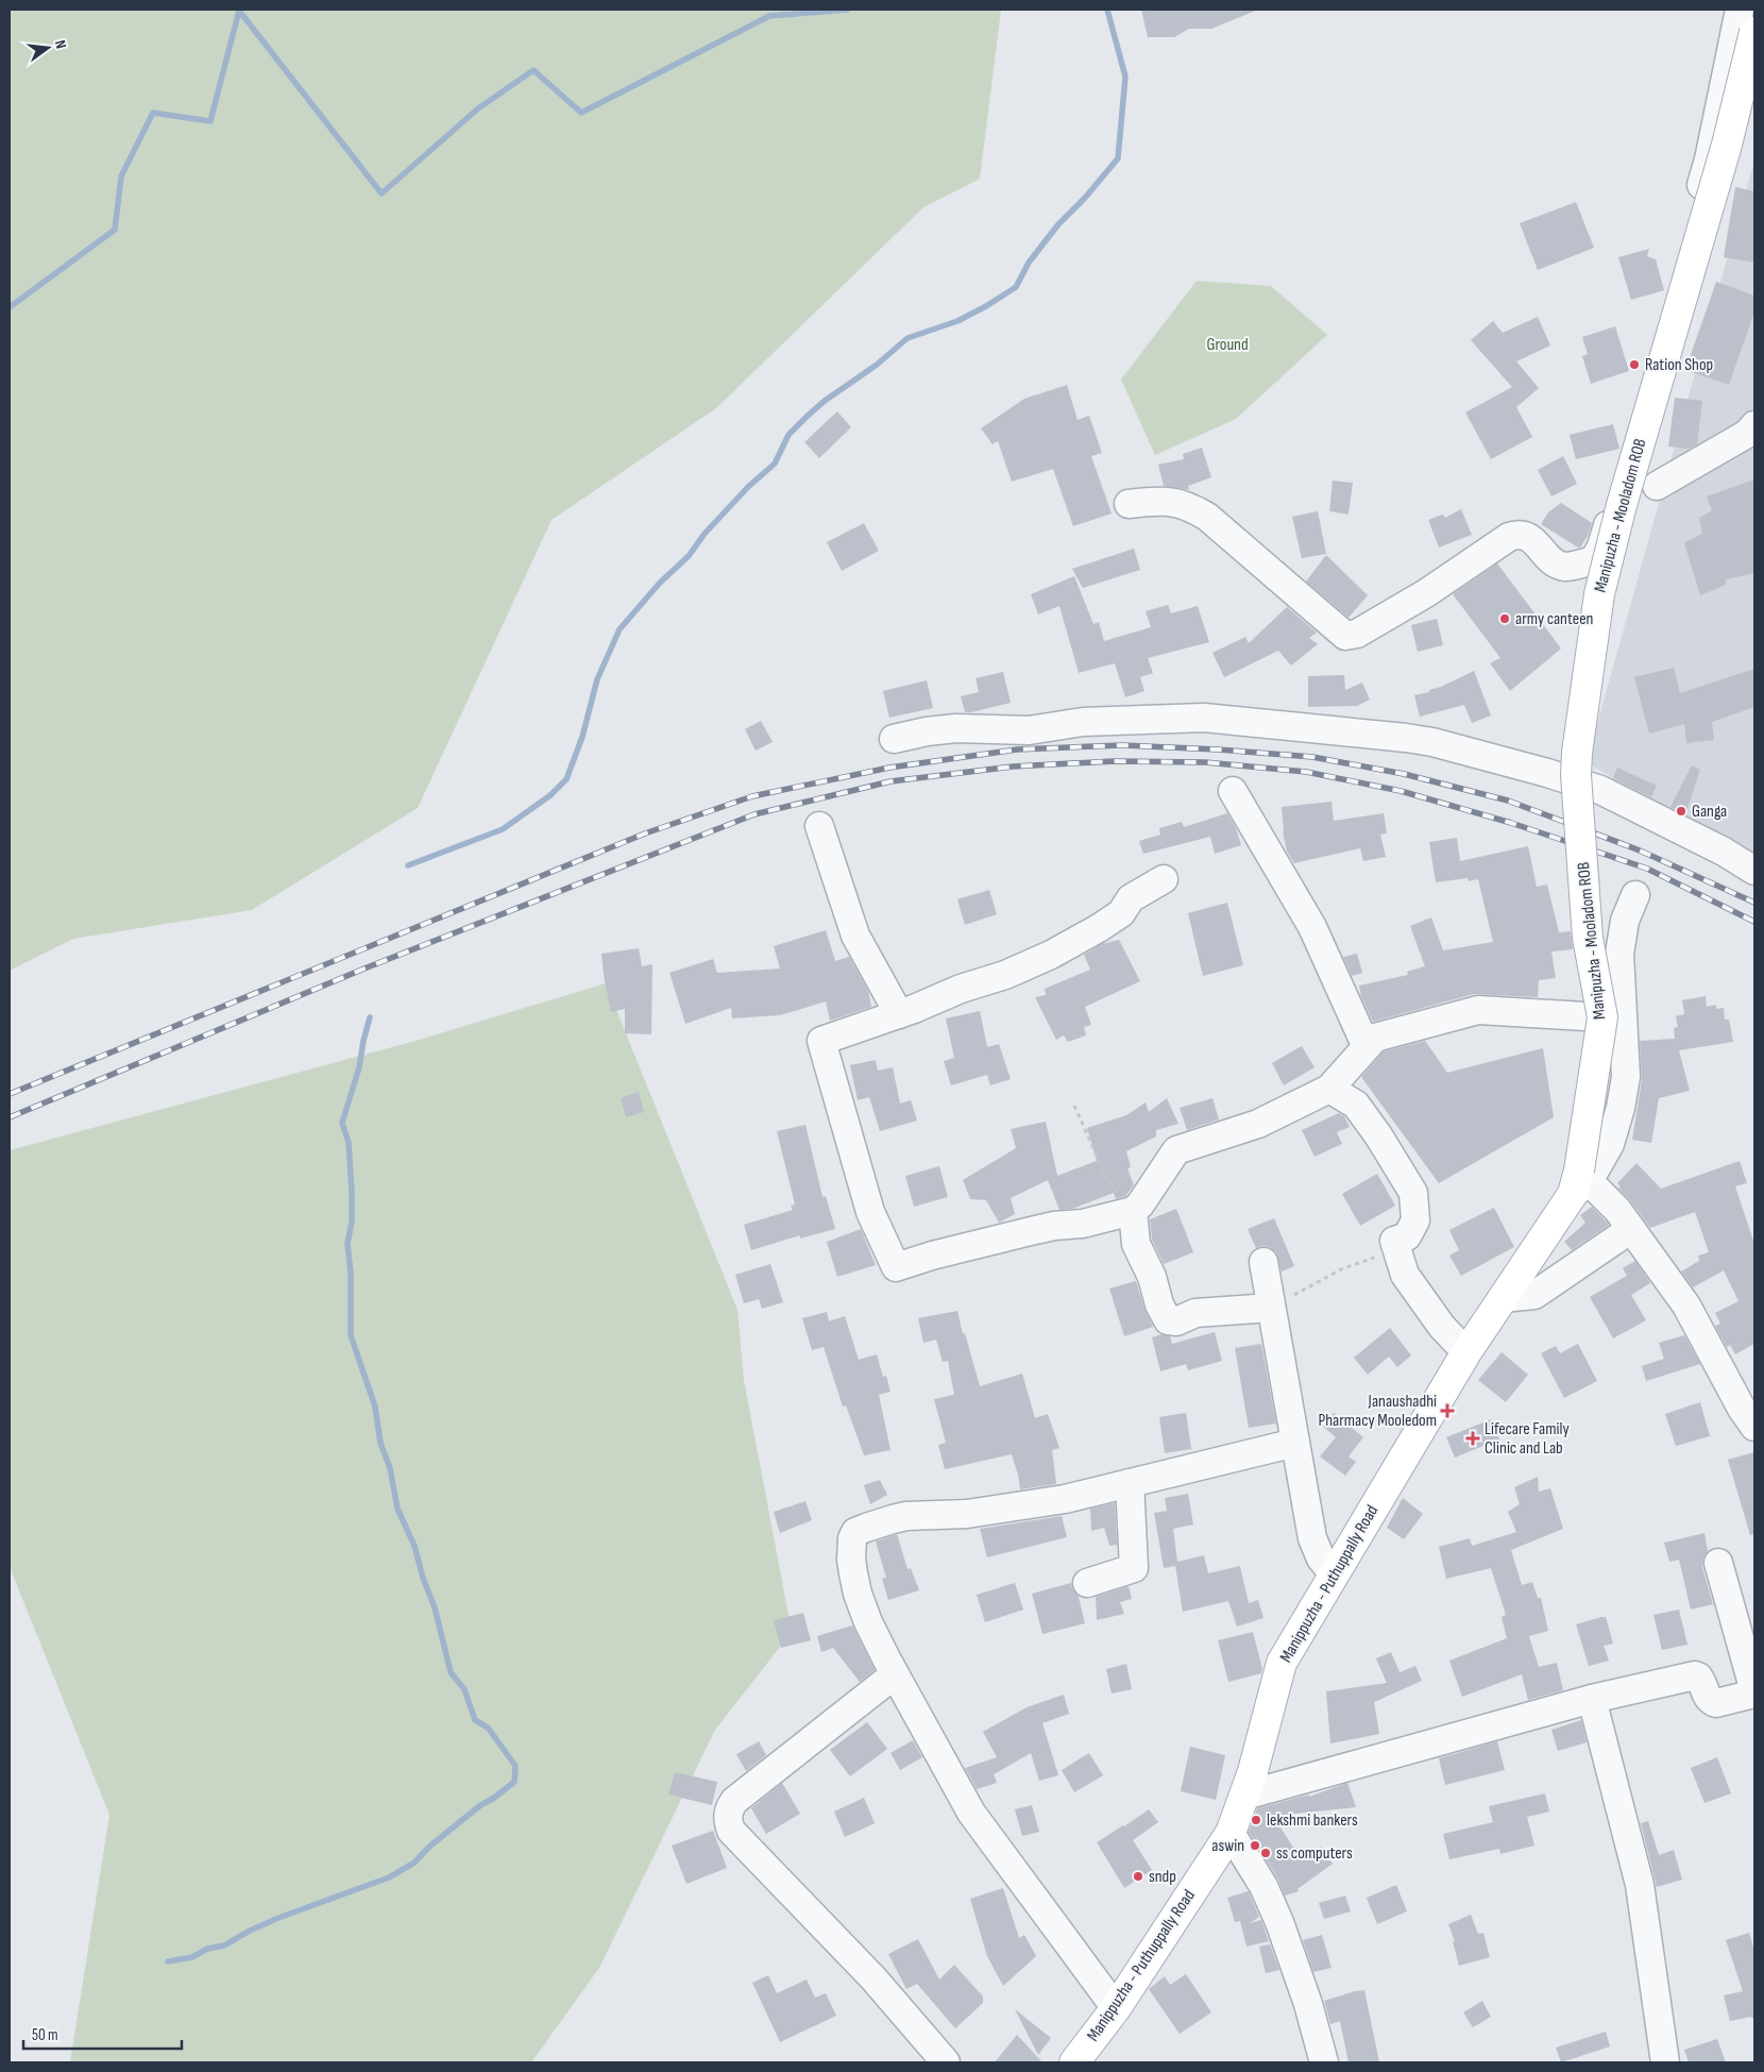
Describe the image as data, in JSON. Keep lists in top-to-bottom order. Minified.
{"streets":{"main road":["Manipuzha - Mooladom ROB","Manippuzha - Puthuppally Road"]},"crossings":[["Manipuzha - Mooladom ROB","Manippuzha - Puthuppally Road"]],"parks":["Ground"],"places":{"other":["Ration Shop","army canteen","Ganga","lekshmi bankers","aswin","ss computers","sndp"],"health":["Janaushadhi Pharmacy Mooledom","Lifecare Family Clinic and Lab"]},"scale_bar":"50 m","north":"right"}
